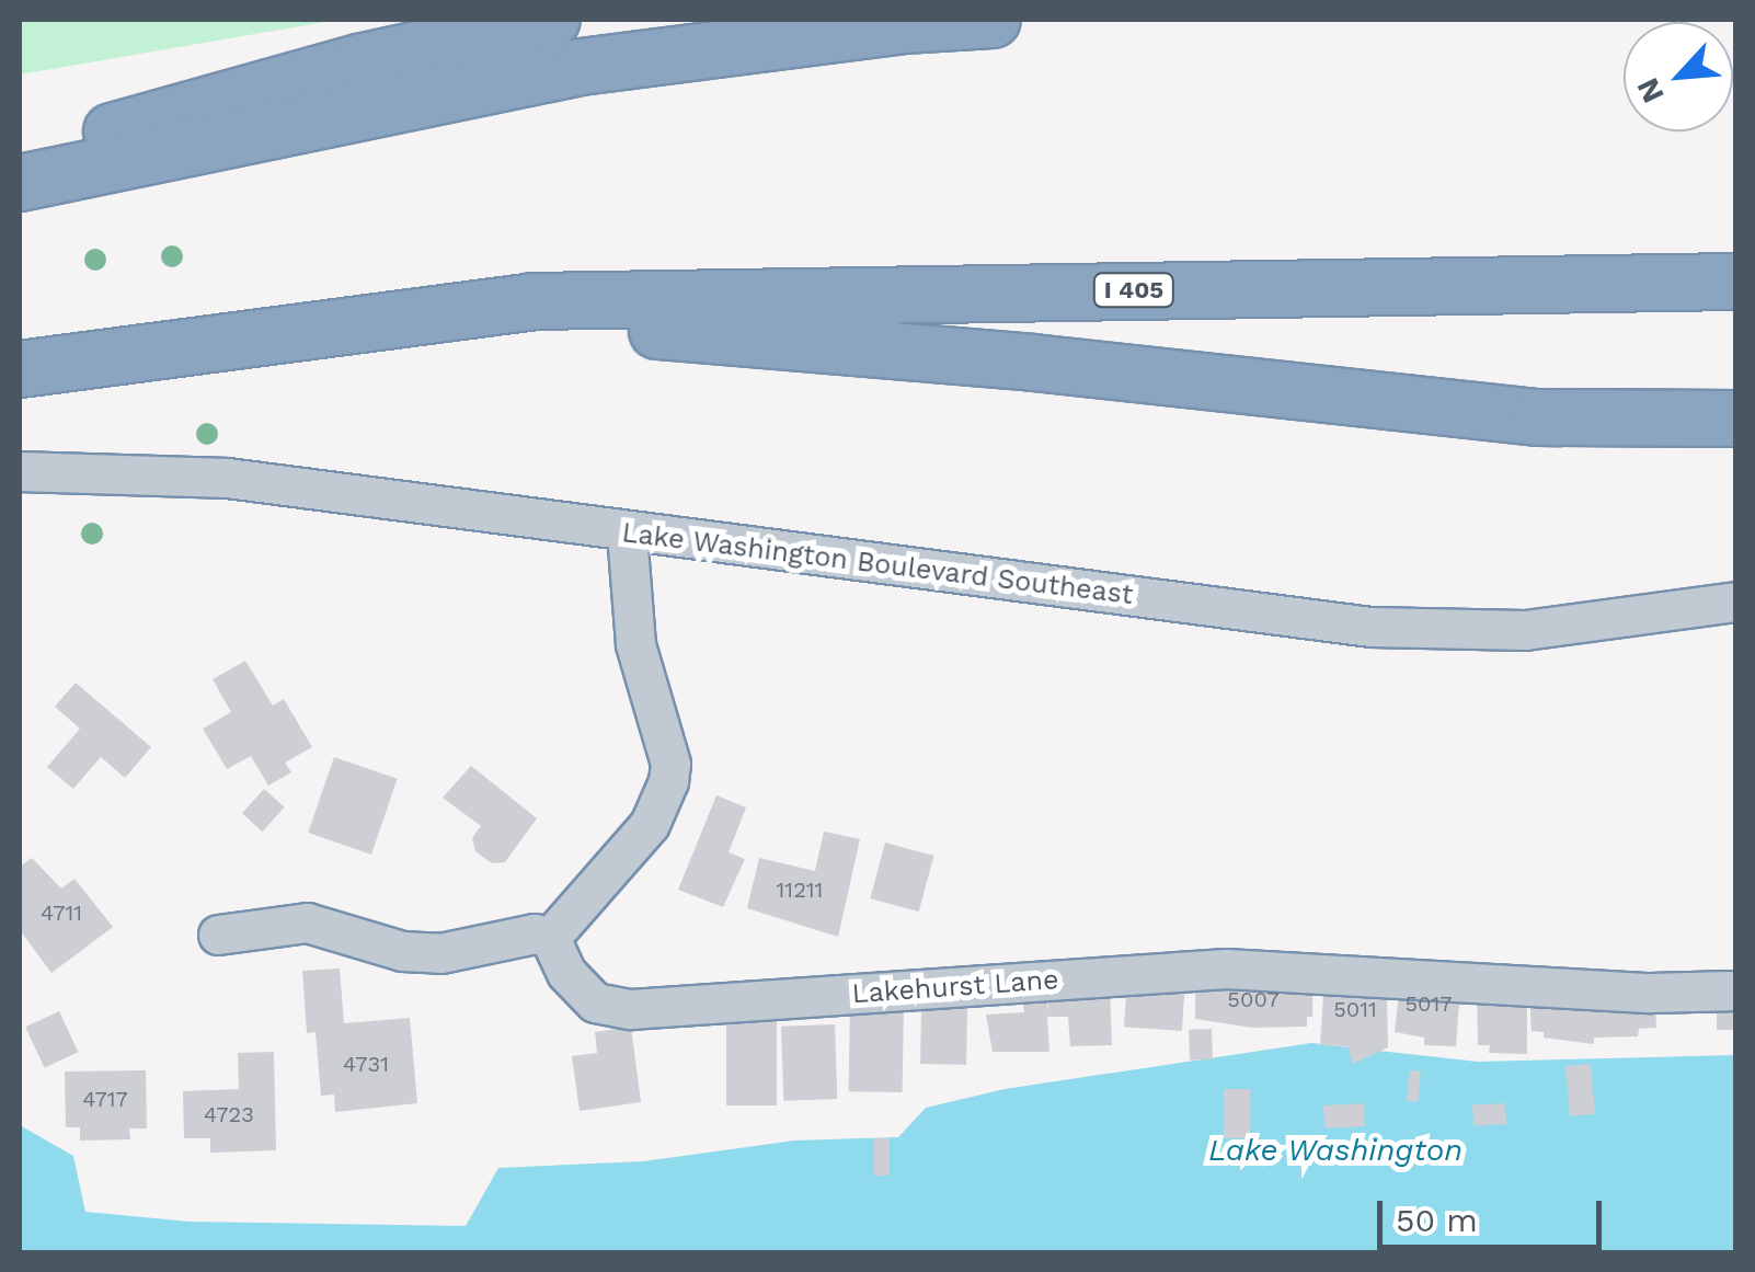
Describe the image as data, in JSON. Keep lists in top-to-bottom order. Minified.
{"streets":{"highway":["I 405"],"street":["Lake Washington Boulevard Southeast","Lakehurst Lane"]},"water":["Lake Washington"],"house_numbers":["11211","4711","5007","5017","5011","4731","4717","4723"],"scale_bar":"50 m","north":"bottom left"}
